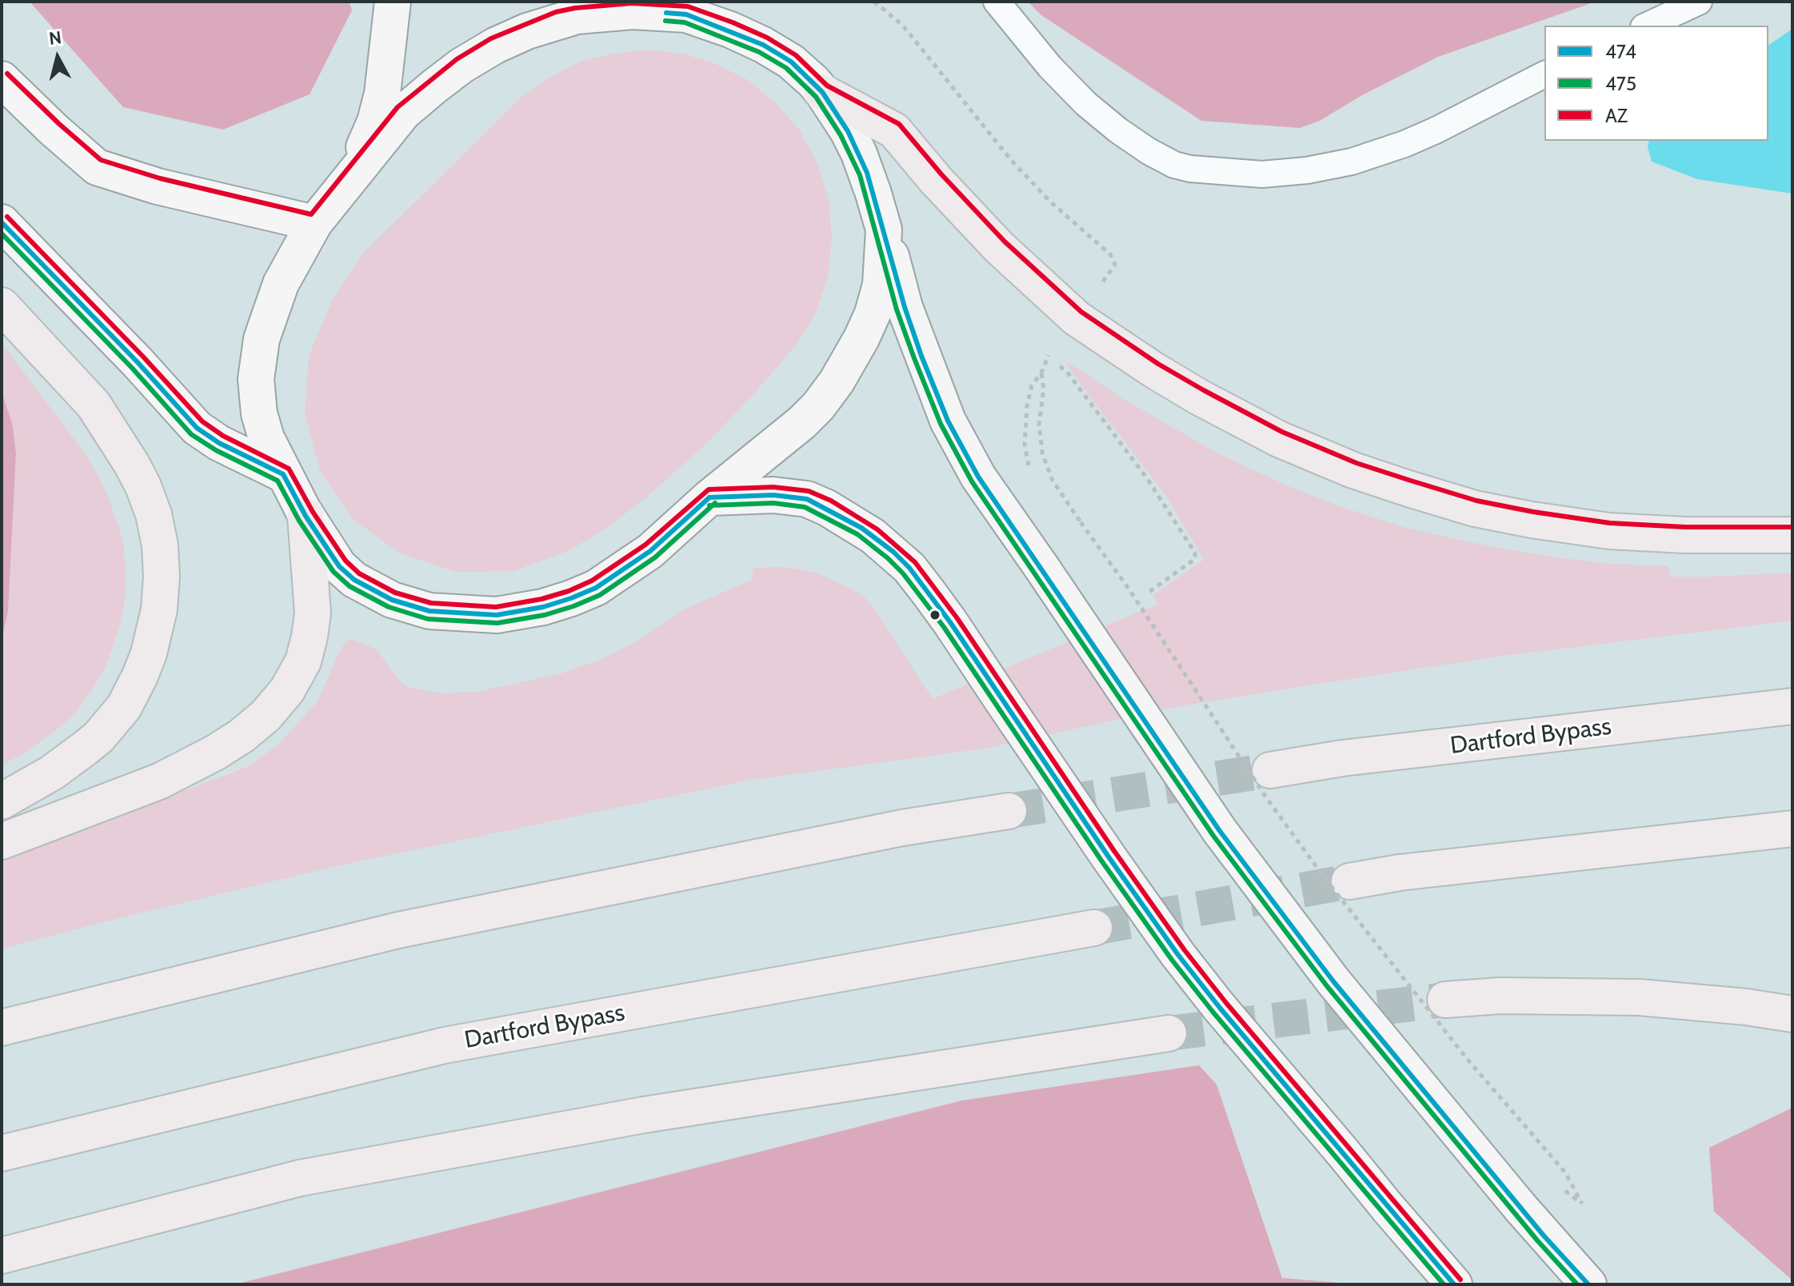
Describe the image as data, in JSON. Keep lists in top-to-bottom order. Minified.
{"streets":{"highway":["Dartford Bypass"]},"lines":["transit line AZ","transit line 474","transit line 475"],"legend":["474","475","AZ"],"north":"top"}
